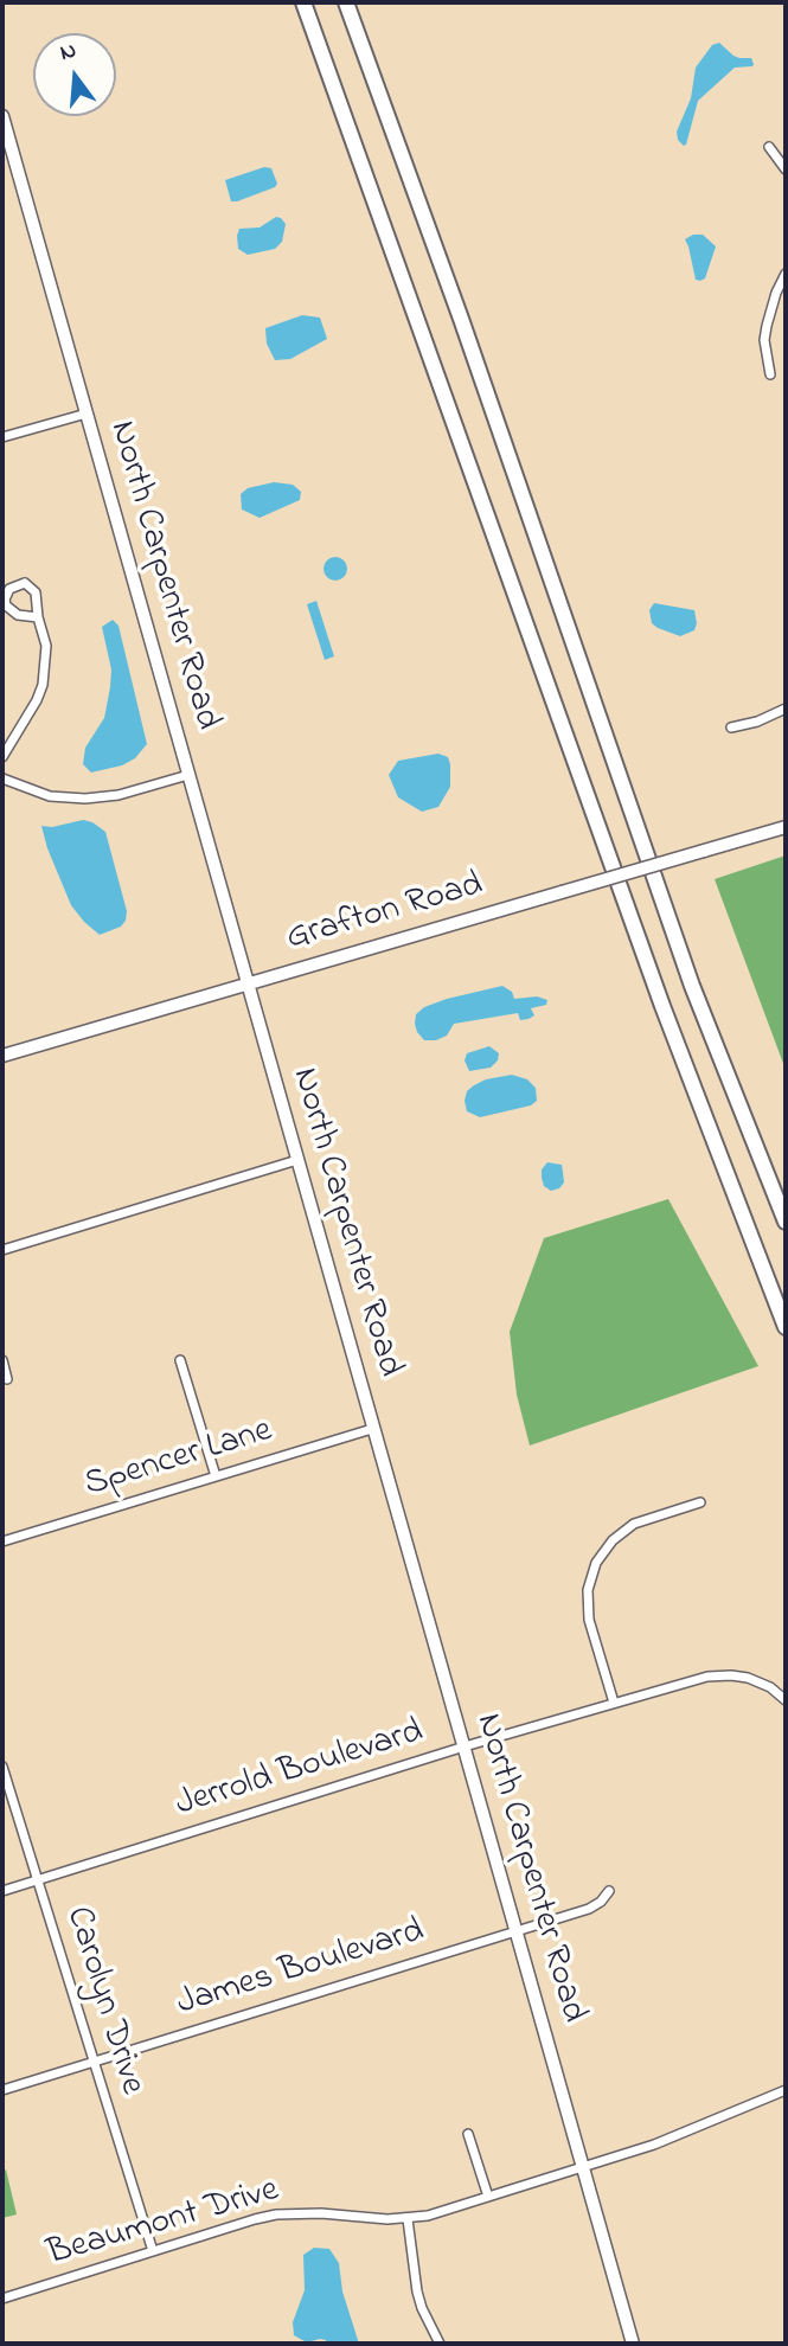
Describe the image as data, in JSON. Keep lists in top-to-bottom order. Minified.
{"streets":{"street":["North Carpenter Road","Grafton Road","Spencer Lane","Jerrold Boulevard","James Boulevard","Carolyn Drive","Beaumont Drive"]},"crossings":[["North Carpenter Road","Grafton Road"],["North Carpenter Road","Spencer Lane"],["North Carpenter Road","Jerrold Boulevard"],["North Carpenter Road","James Boulevard"],["North Carpenter Road","Beaumont Drive"],["Jerrold Boulevard","Carolyn Drive"],["James Boulevard","Carolyn Drive"],["Carolyn Drive","Beaumont Drive"]],"north":"top"}
